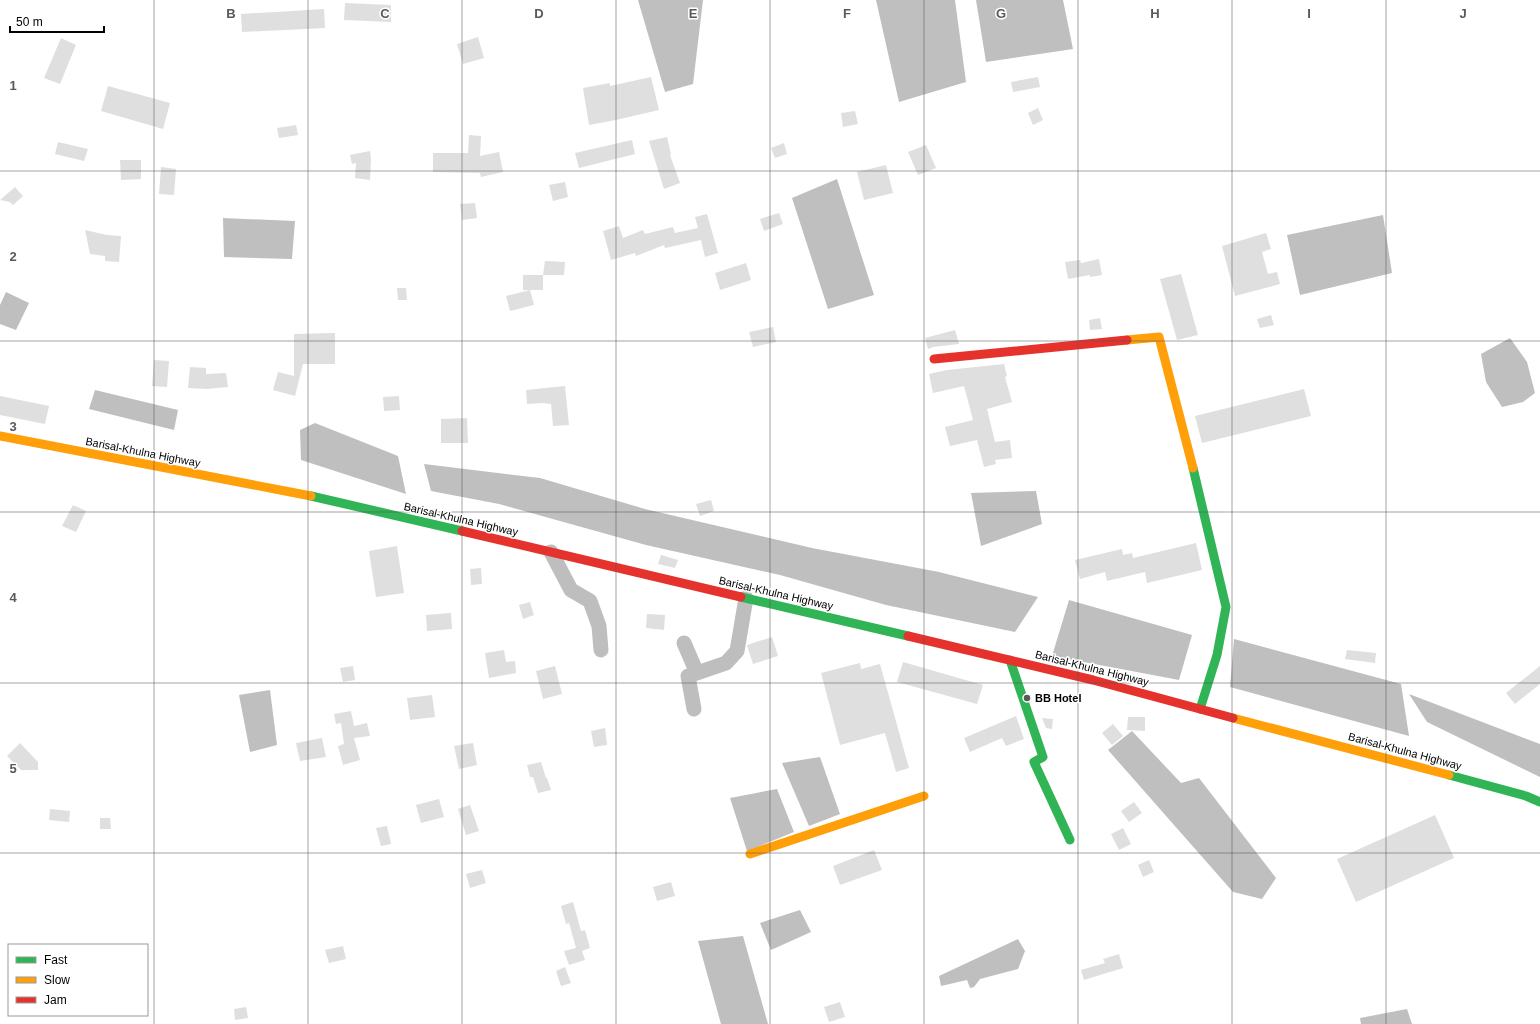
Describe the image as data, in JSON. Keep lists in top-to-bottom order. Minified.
{"streets":{"main road":["Barisal-Khulna Highway"]},"places":["BB Hotel"],"legend":["Fast","Slow","Jam"],"scale_bar":"50 m","grid":{"columns":["B","C","D","E","F","G","H","I","J"],"rows":["1","2","3","4","5"]}}
